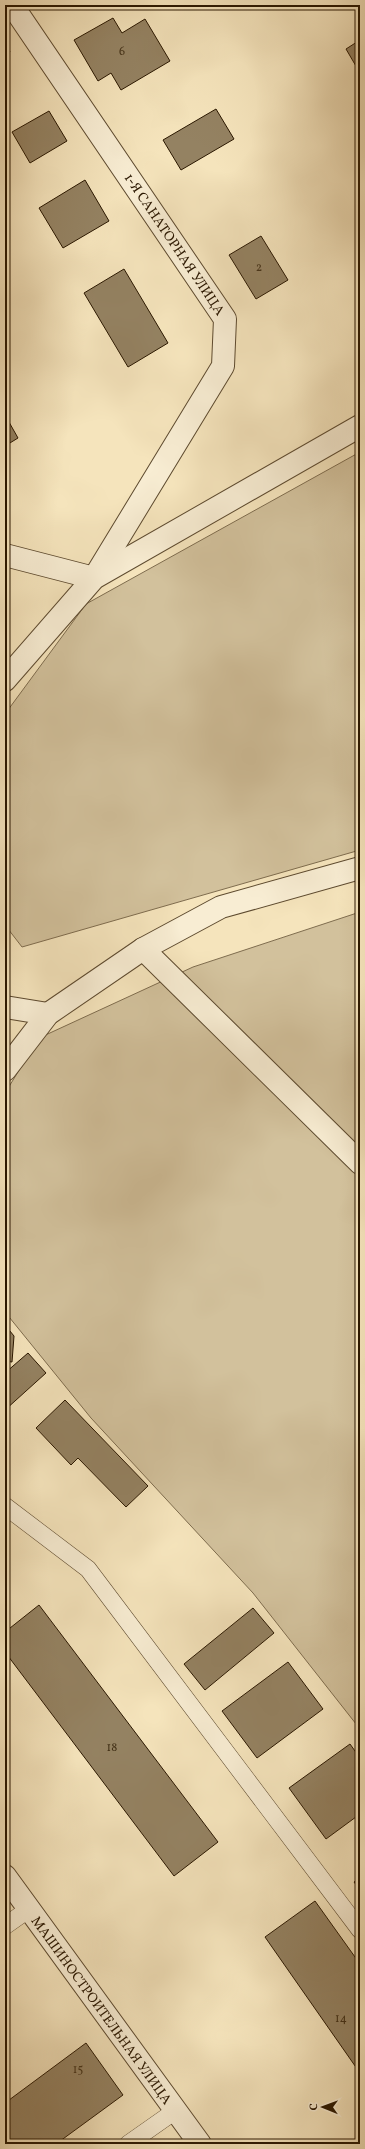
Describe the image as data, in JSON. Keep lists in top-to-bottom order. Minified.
{"streets":{"street":["1-Я САНАТОРНАЯ УЛИЦА","МАШИНОСТРОИТЕЛЬНАЯ УЛИЦА"]},"house_numbers":["6","2","18","14","15"],"north":"left"}
